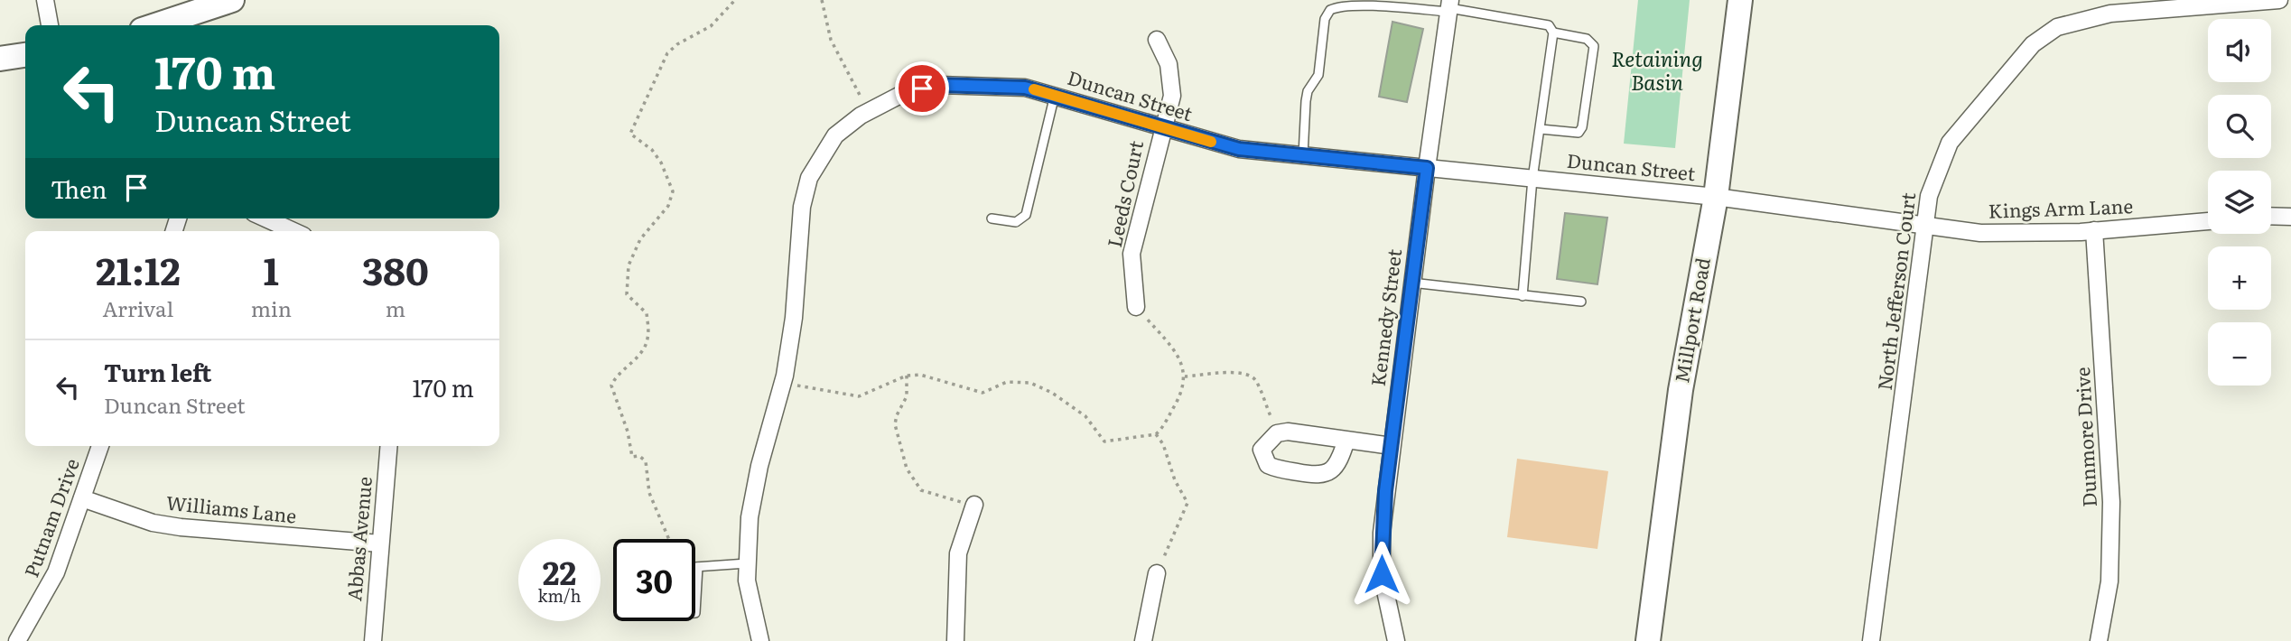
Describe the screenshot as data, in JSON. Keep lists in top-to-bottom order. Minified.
{"streets":{"main road":["Millport Road"],"street":["Duncan Street","Leeds Court","Kings Arm Lane","North Jefferson Court","Kennedy Street","Dunmore Drive","Williams Lane","Putnam Drive","Abbas Avenue"]},"crossings":[["Duncan Street","Leeds Court"],["Duncan Street","Kings Arm Lane"],["Duncan Street","Kennedy Street"],["Duncan Street","Millport Road"],["Kings Arm Lane","North Jefferson Court"],["Kings Arm Lane","Millport Road"],["Kings Arm Lane","Dunmore Drive"],["Williams Lane","Putnam Drive"],["Williams Lane","Abbas Avenue"]],"water":["Retaining Basin"],"page":{"map_buttons":["+","−"],"turn":["170 m","Duncan Street"],"then":"Then","eta":["21:12","Arrival","1","min","380","m"],"list":[{"name":"Turn left","note":"Duncan Street","value":"170 m"}],"speed":"22 km/h","limit":"30"}}
